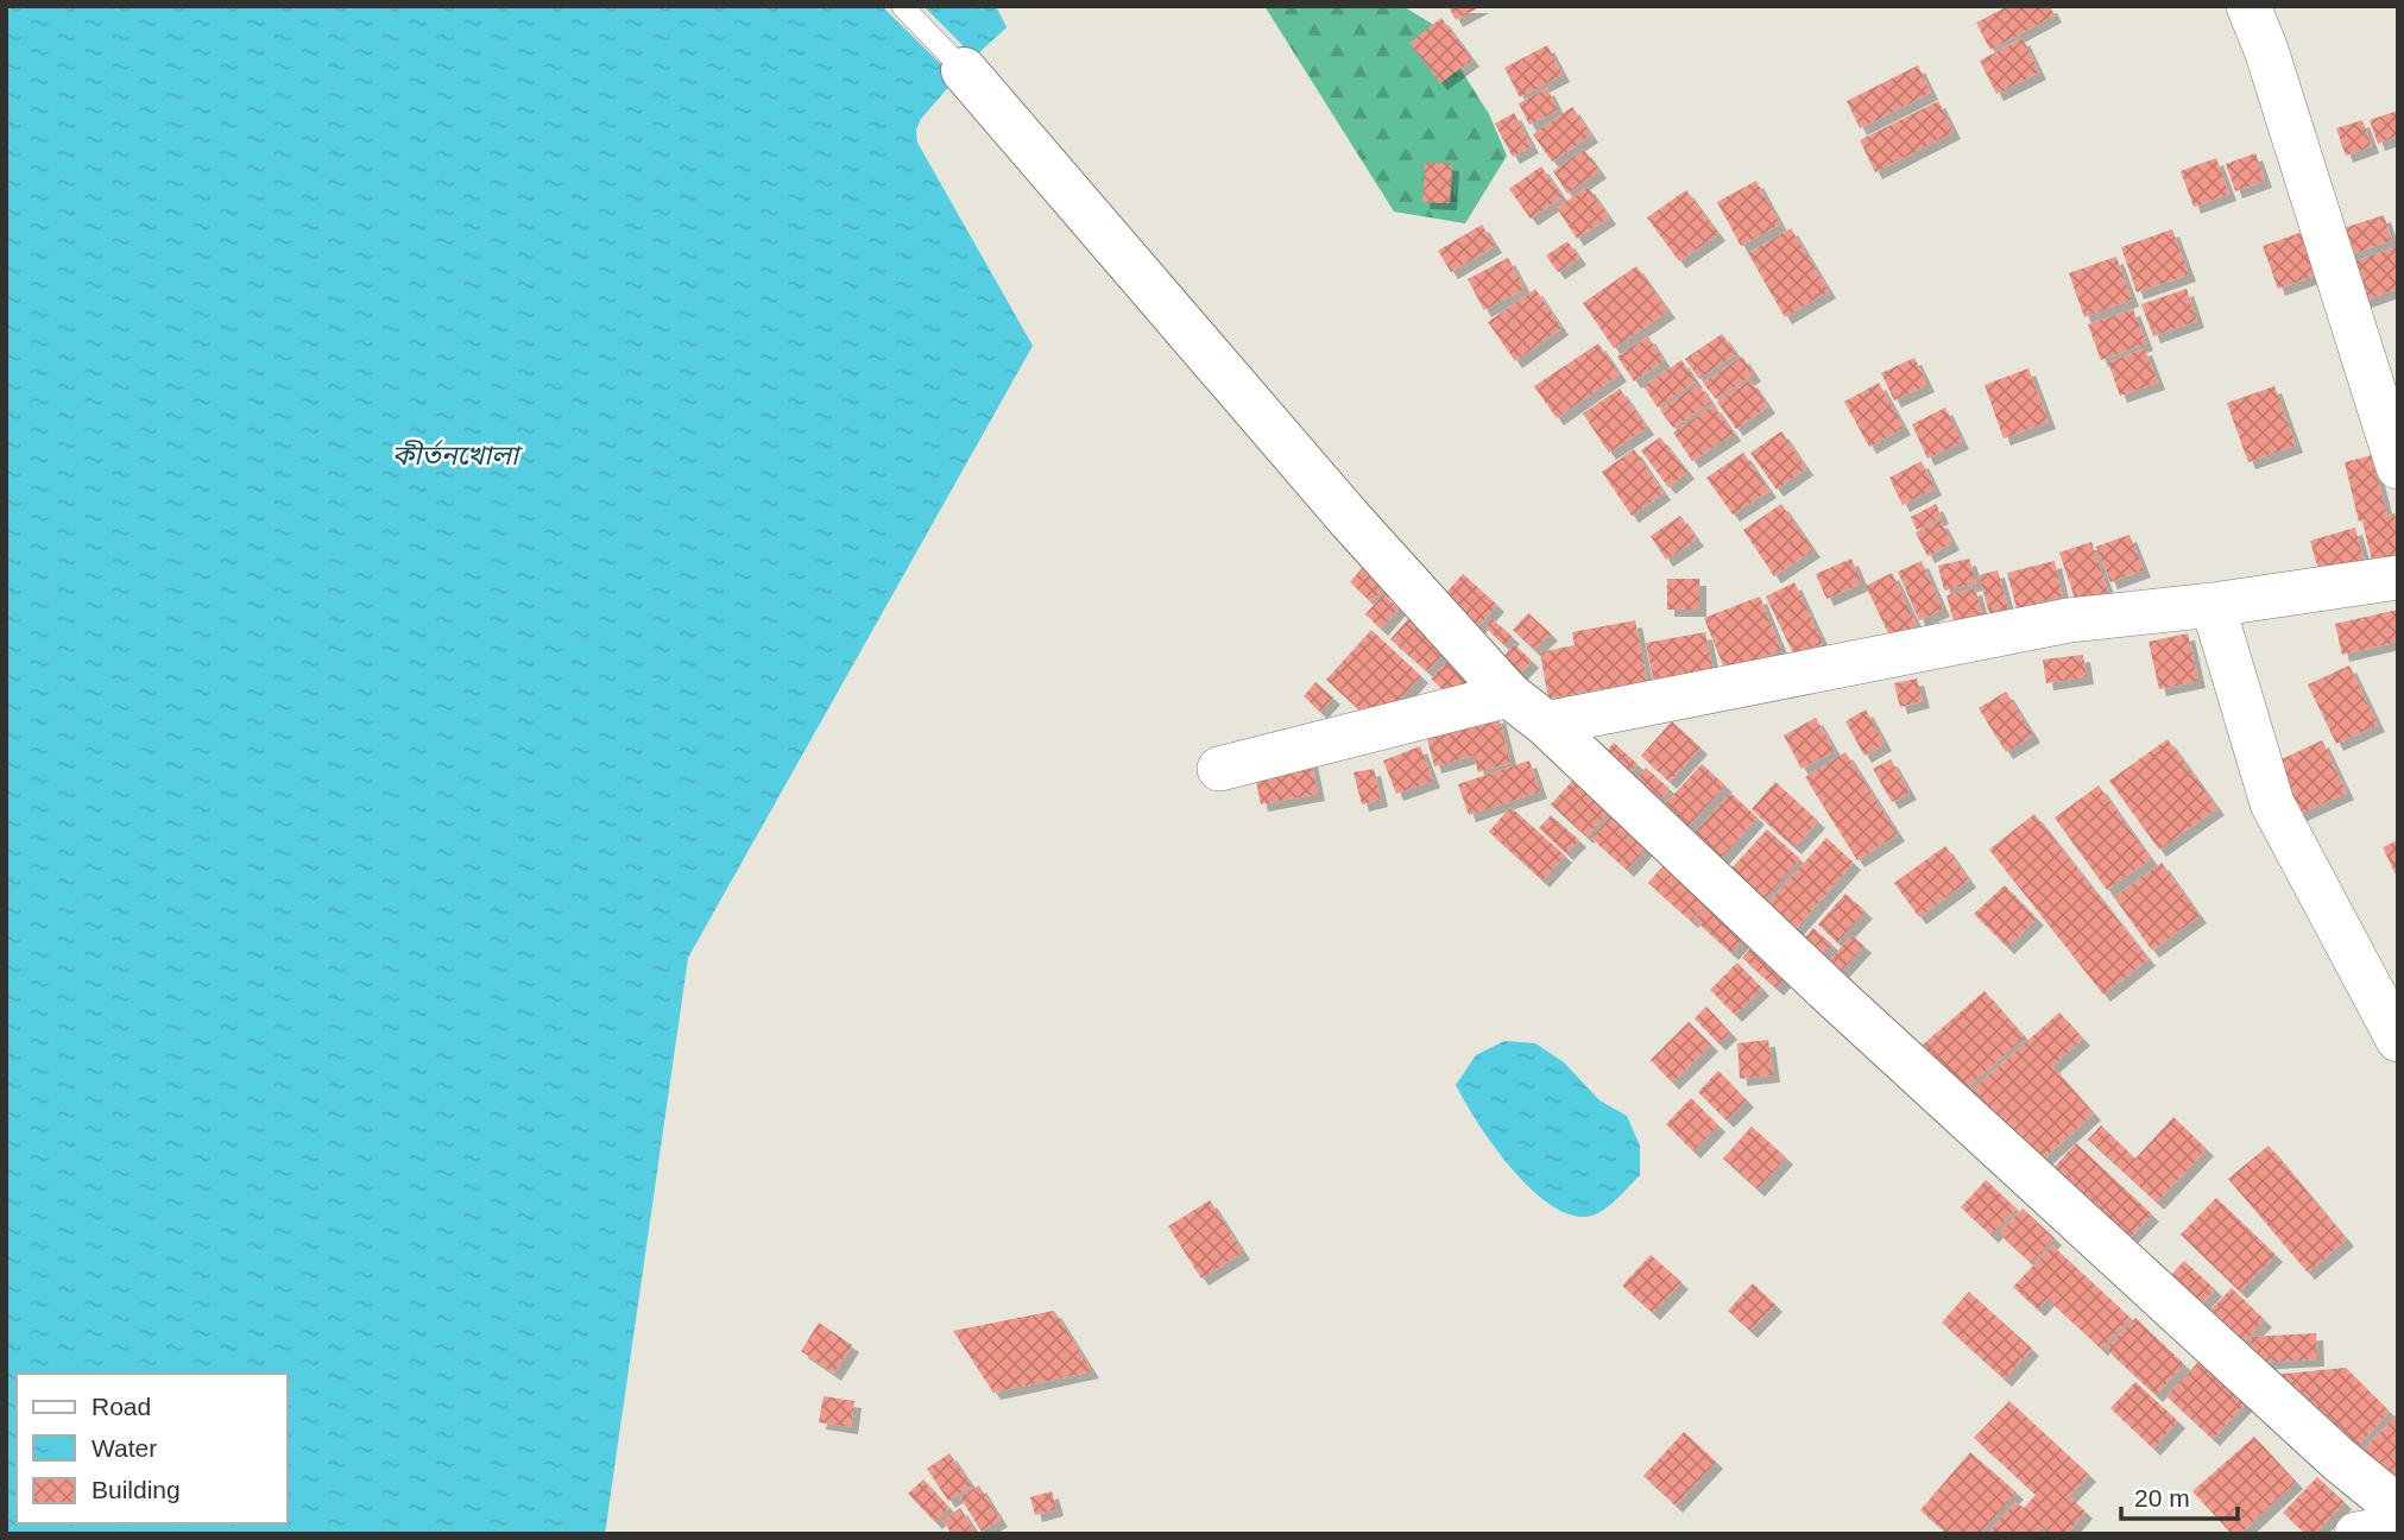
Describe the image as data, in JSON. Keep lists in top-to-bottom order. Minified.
{"water":["কীর্তনখোলা"],"legend":["Road","Water","Building"],"scale_bar":"20 m"}
